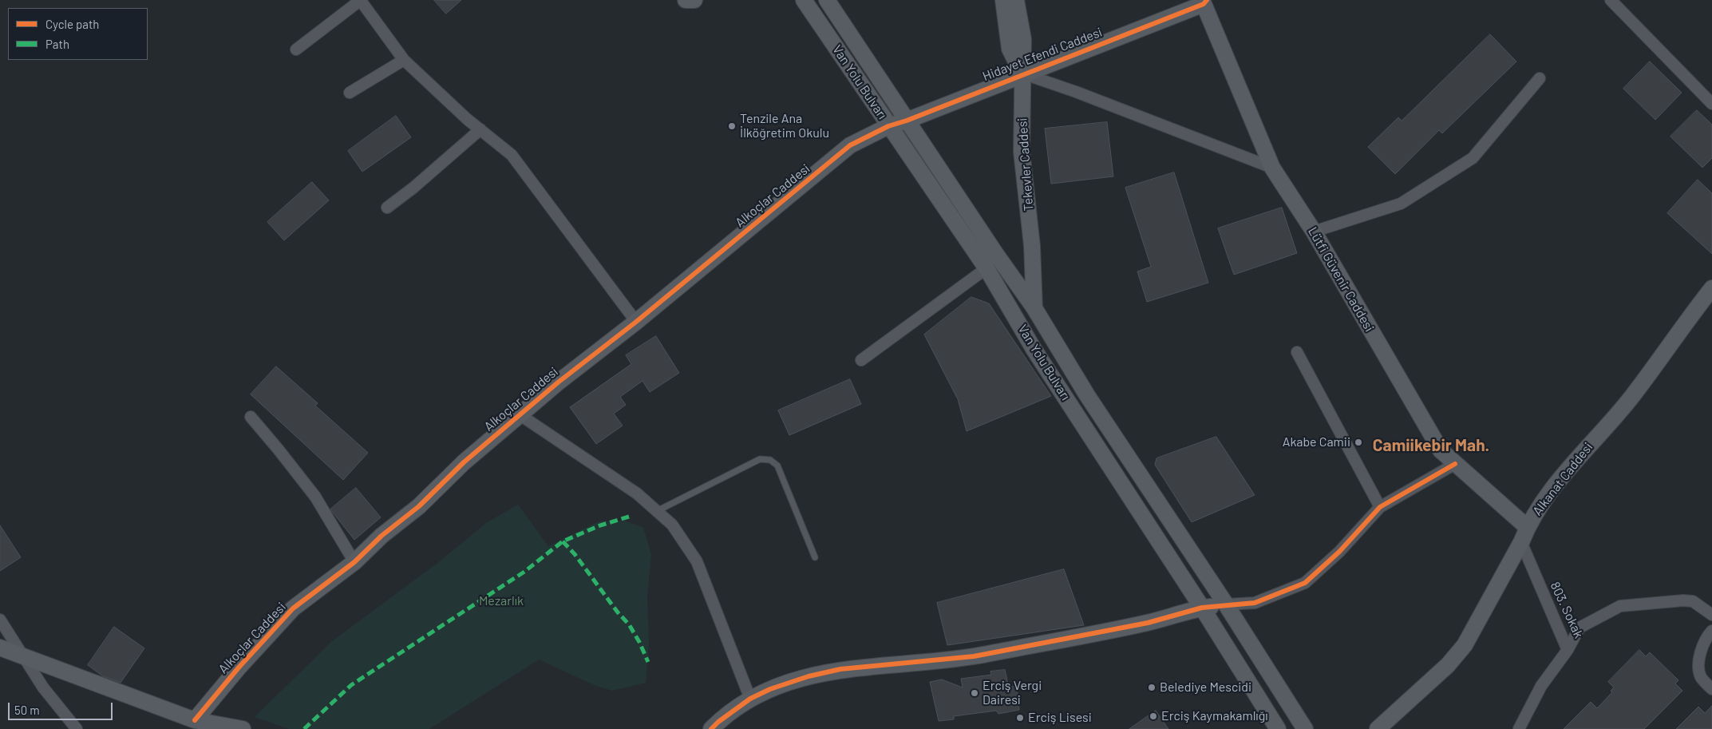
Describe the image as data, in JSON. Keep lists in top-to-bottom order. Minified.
{"streets":{"street":["Hidayet Efendi Caddesi","Van Yolu Bulvarı","Tekevler Caddesi","Alkoçlar Caddesi","Lütfi Güvenir Caddesi","Alkanat Caddesi","803. Sokak"]},"crossings":[["Hidayet Efendi Caddesi","Van Yolu Bulvarı"],["Hidayet Efendi Caddesi","Tekevler Caddesi"],["Hidayet Efendi Caddesi","Alkoçlar Caddesi"],["Hidayet Efendi Caddesi","Lütfi Güvenir Caddesi"],["Van Yolu Bulvarı","Alkoçlar Caddesi"],["Lütfi Güvenir Caddesi","Alkanat Caddesi"],["Alkanat Caddesi","803. Sokak"]],"districts":["Camiikebir Mah."],"parks":["Mezarlık"],"places":["Tenzile Ana İlköğretim Okulu","Akabe Camii","Belediye Mescidi","Erciş Vergi Dairesi","Erciş Kaymakamlığı","Erciş Lisesi"],"legend":["Cycle path","Path"],"scale_bar":"50 m"}
